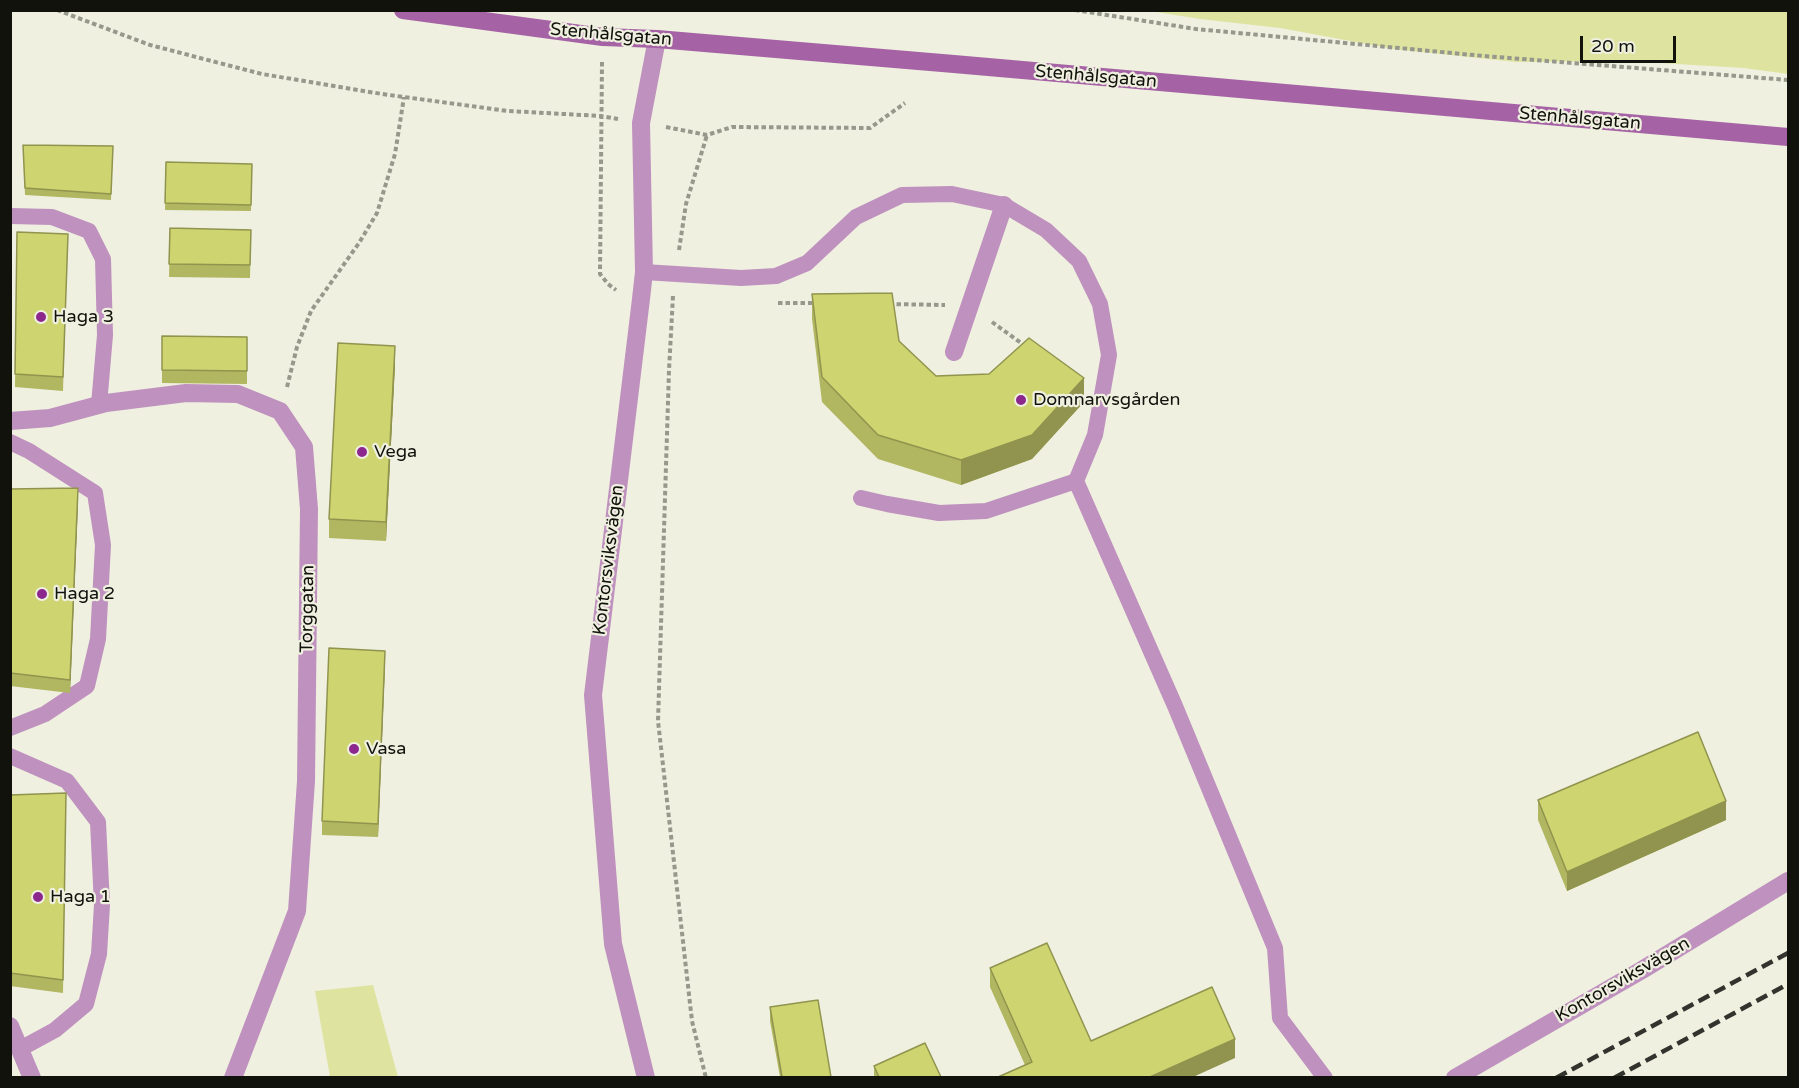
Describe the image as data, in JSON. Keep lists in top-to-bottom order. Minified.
{"streets":{"street":["Stenhålsgatan","Kontorsviksvägen","Torggatan"]},"crossings":[["Stenhålsgatan","Kontorsviksvägen"]],"places":["Haga 3","Domnarvsgården","Vega","Haga 2","Vasa","Haga 1"],"scale_bar":"20 m"}
